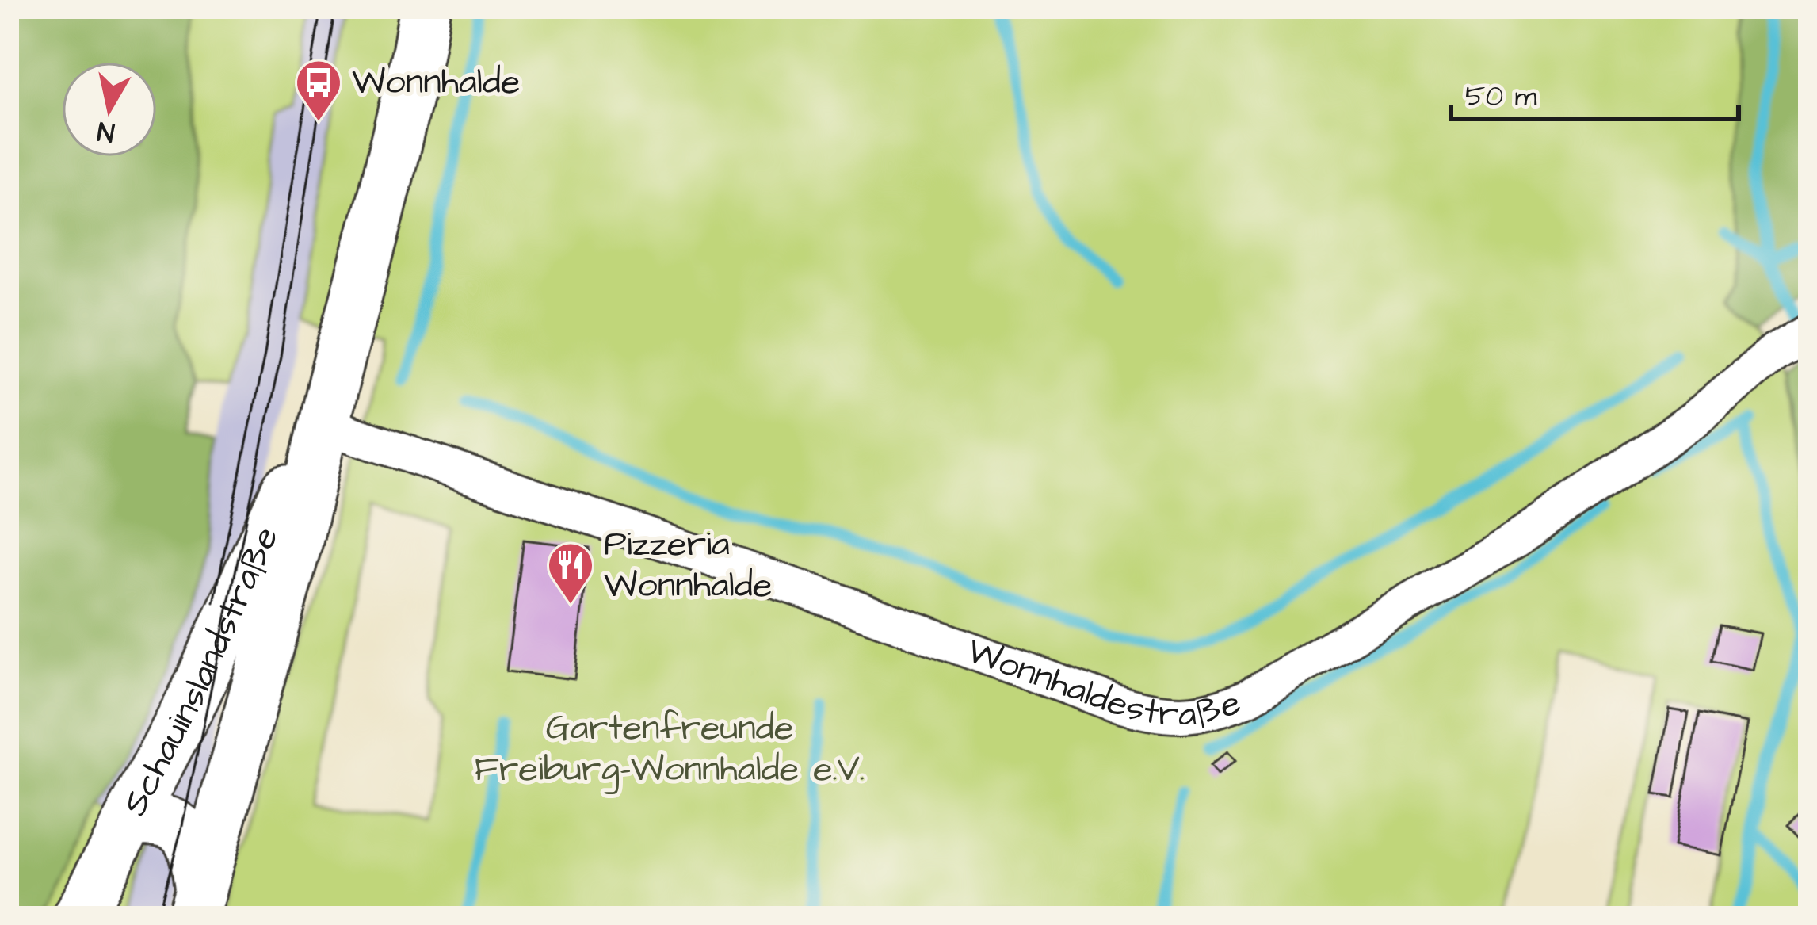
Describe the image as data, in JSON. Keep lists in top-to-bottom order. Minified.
{"streets":{"main road":["Schauinslandstraße"],"street":["Wonnhaldestraße"]},"crossings":[["Wonnhaldestraße","Schauinslandstraße"]],"parks":["Gartenfreunde Freiburg-Wonnhalde e.V."],"places":{"bus stop":["Wonnhalde"],"restaurant":["Pizzeria Wonnhalde"]},"scale_bar":"50 m","north":"bottom"}
